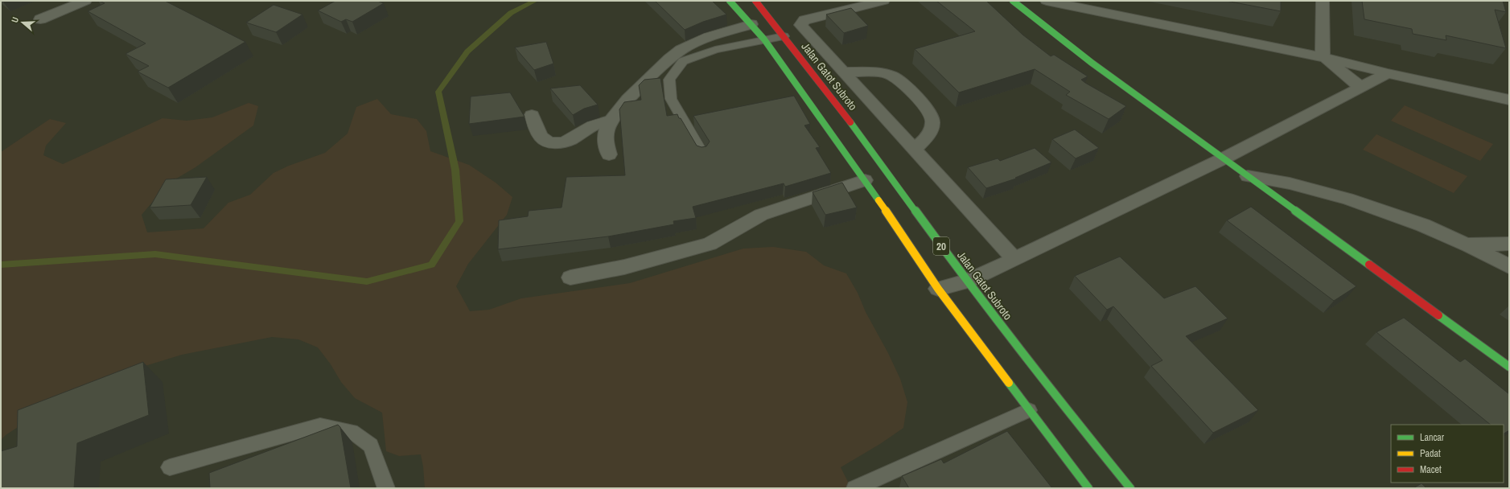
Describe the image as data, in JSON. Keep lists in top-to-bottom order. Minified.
{"streets":{"main road":["Jalan Gatot Subroto","20"]},"legend":["Lancar","Padat","Macet"],"north":"left"}
